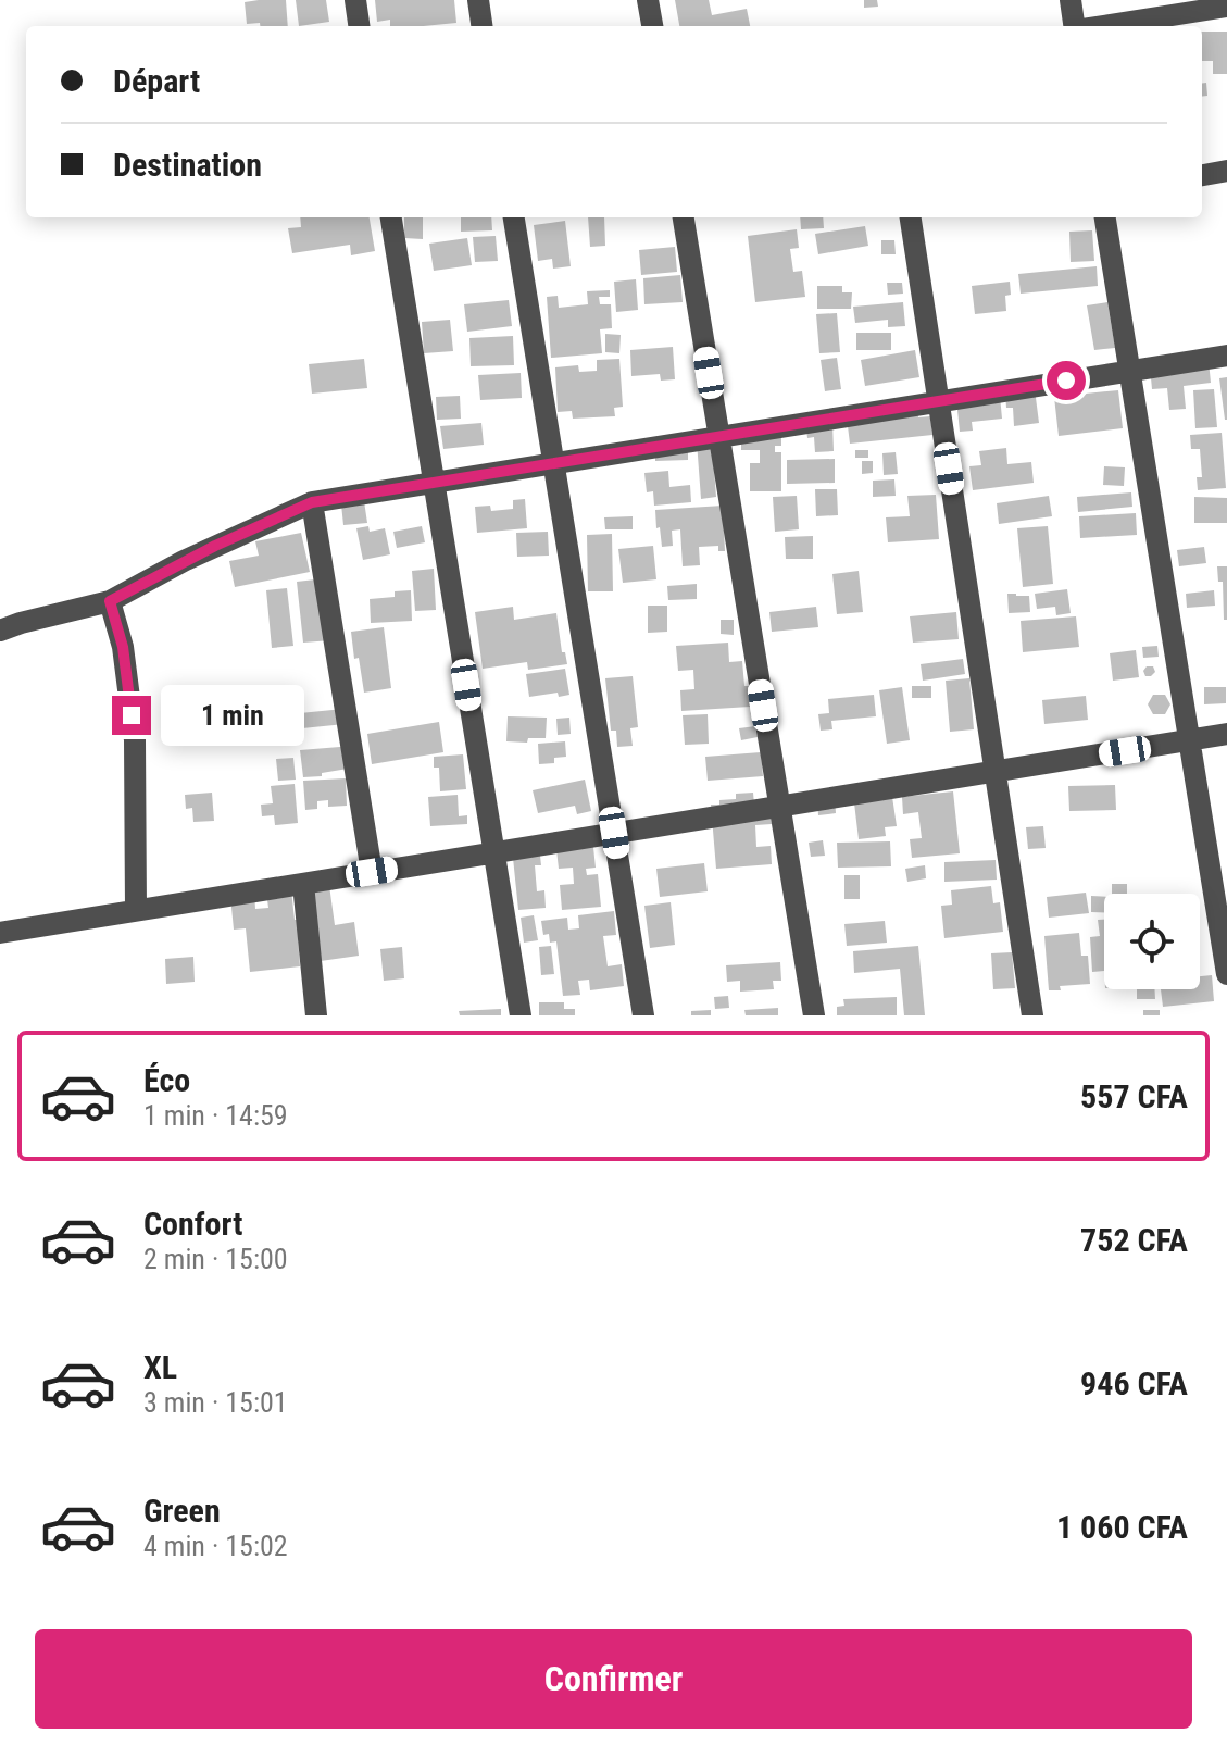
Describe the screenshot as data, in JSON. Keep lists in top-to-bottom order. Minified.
{"page":{"banner":["Départ","Destination"],"bubble":"1 min","list":[{"name":"Éco","note":"1 min · 14:59","value":"557 CFA"},{"name":"Confort","note":"2 min · 15:00","value":"752 CFA"},{"name":"XL","note":"3 min · 15:01","value":"946 CFA"},{"name":"Green","note":"4 min · 15:02","value":"1 060 CFA"}],"buttons":"Confirmer"}}
